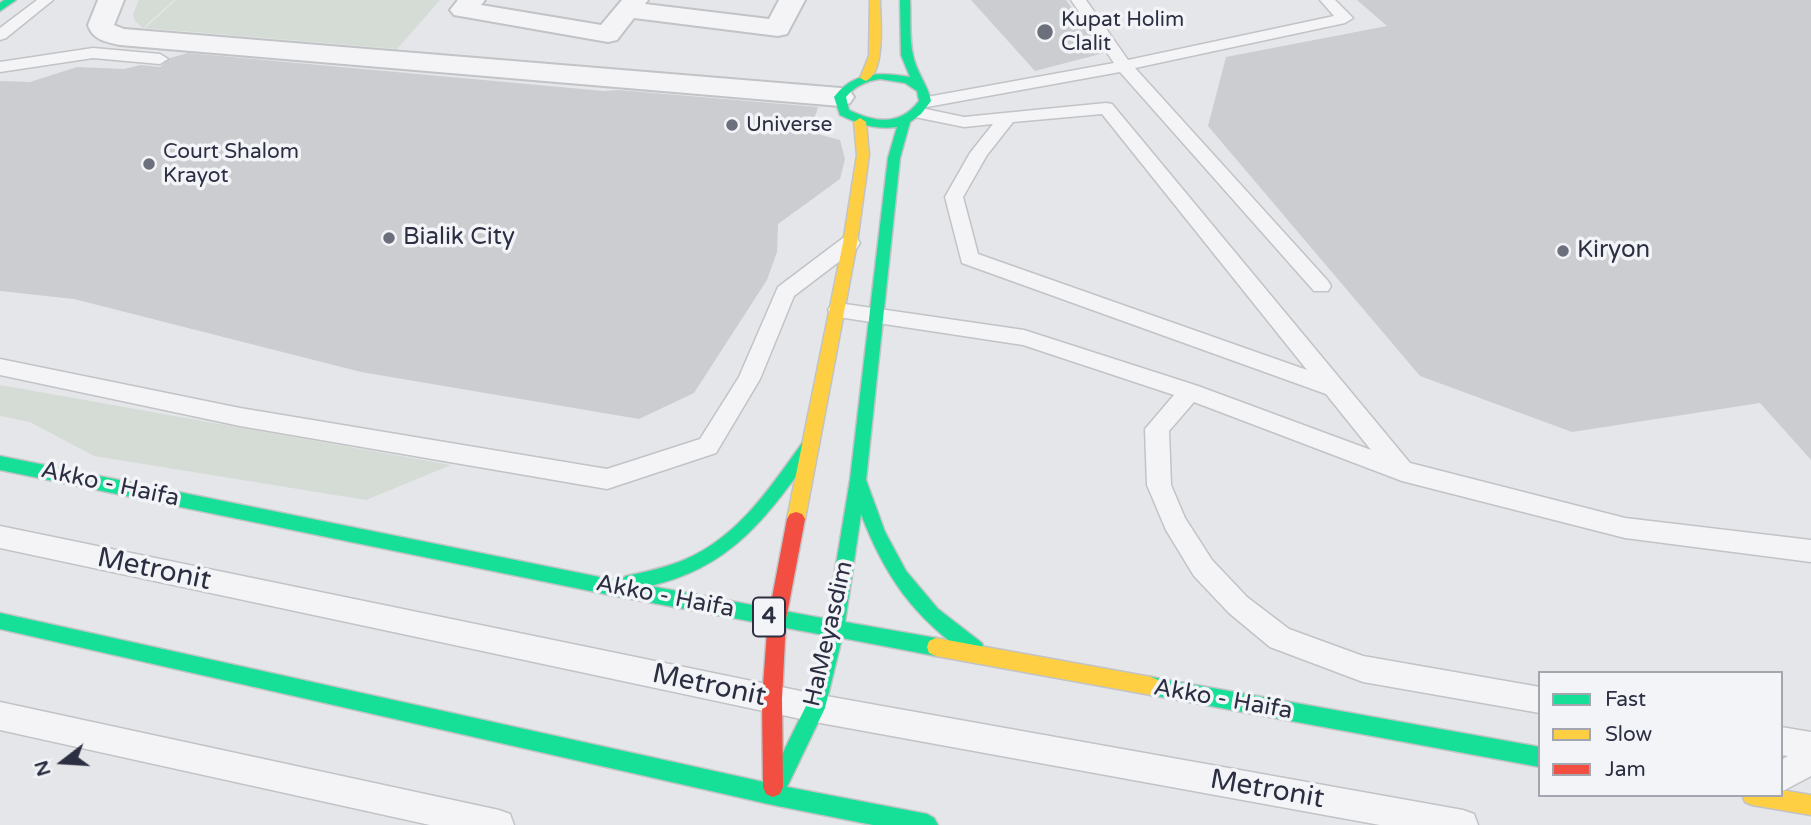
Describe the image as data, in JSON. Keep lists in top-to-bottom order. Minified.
{"streets":{"main road":["Akko - Haifa","4","HaMeyasdim"],"lane":["Metronit"]},"crossings":[["Akko - Haifa","HaMeyasdim"],["Metronit","HaMeyasdim"]],"places":["Kupat Holim Clalit","Universe","Court Shalom Krayot","Bialik City","Kiryon"],"legend":["Fast","Slow","Jam"],"north":"left"}
